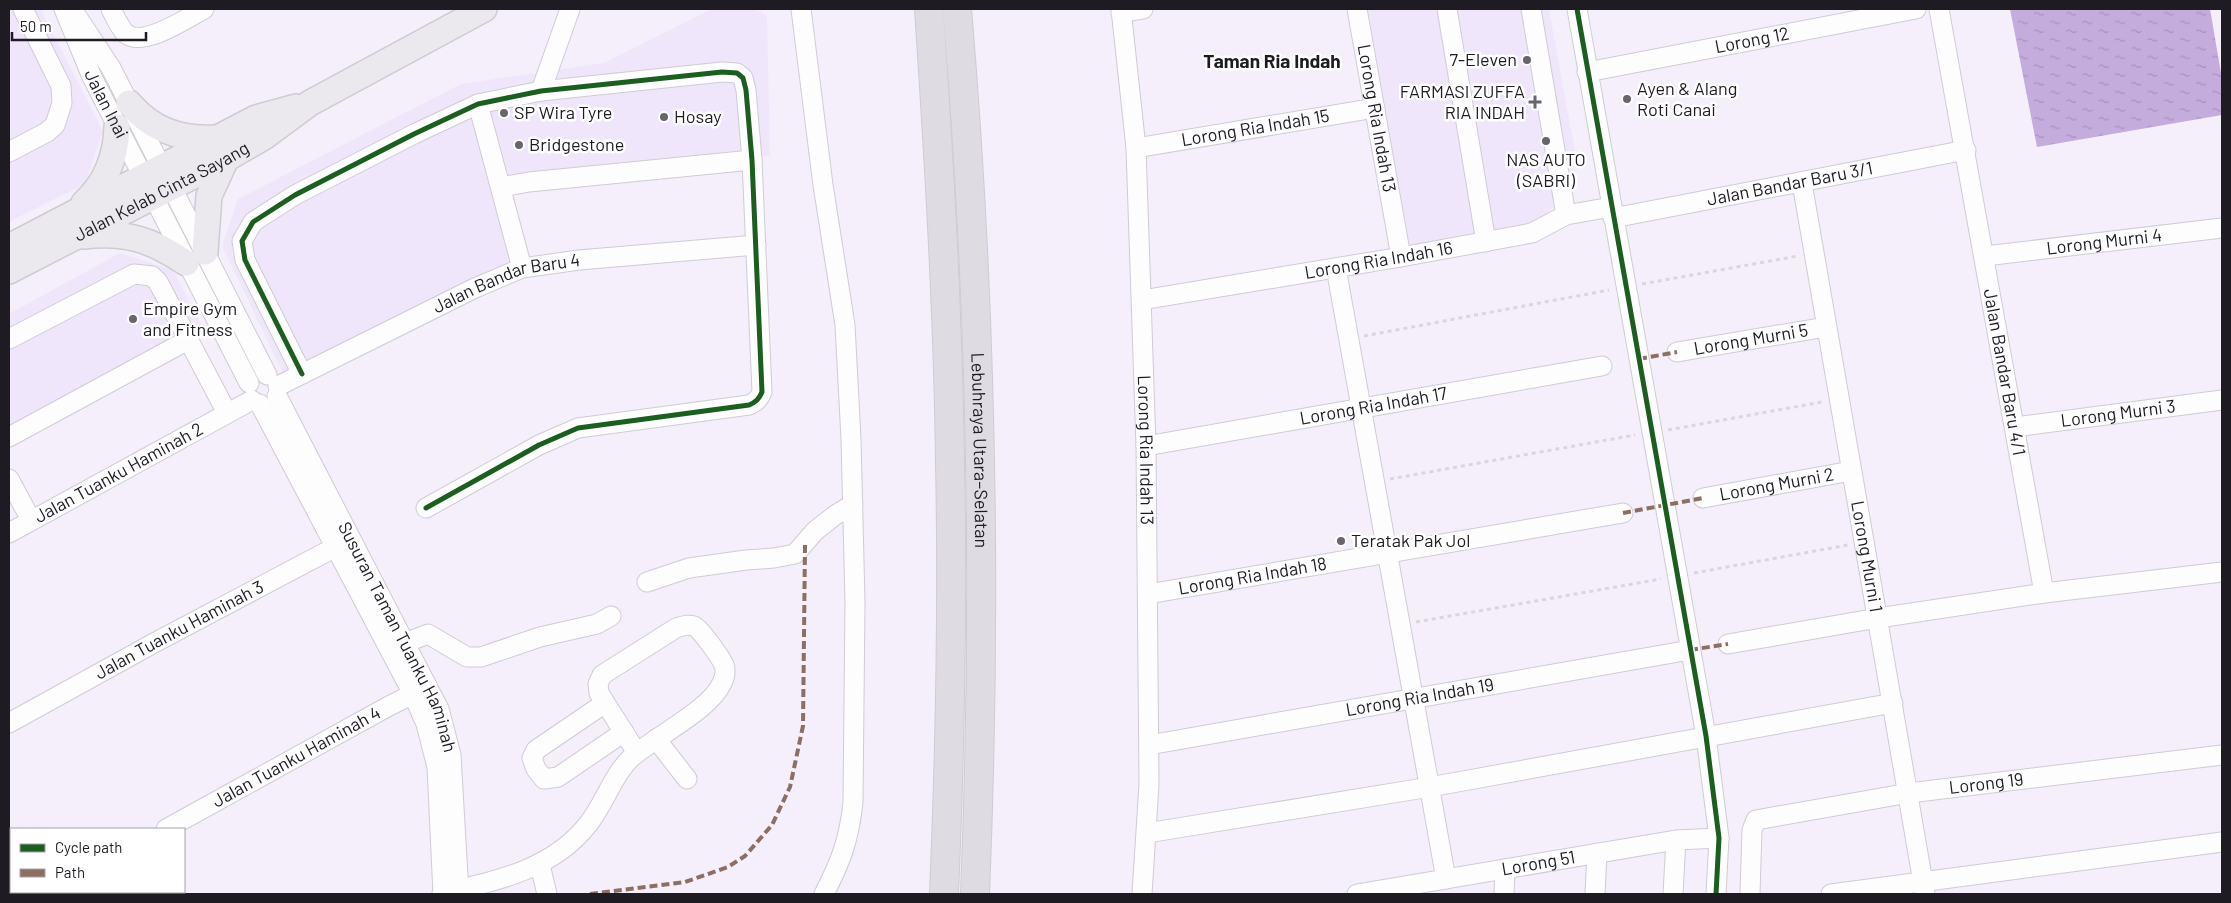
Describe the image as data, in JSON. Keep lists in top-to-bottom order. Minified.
{"streets":{"highway":["Lebuhraya Utara–Selatan"],"main road":["Jalan Kelab Cinta Sayang"],"street":["Lorong 12","Jalan Inai","Lorong Ria Indah 13","Lorong Ria Indah 15","Jalan Bandar Baru 3/1","Lorong Murni 4","Lorong Ria Indah 16","Jalan Bandar Baru 4","Lorong Murni 5","Jalan Bandar Baru 4/1","Lorong Ria Indah 17","Lorong Murni 3","Jalan Tuanku Haminah 2","Lorong Murni 2","Lorong Murni 1","Lorong Ria Indah 18","Jalan Tuanku Haminah 3","Susuran Taman Tuanku Haminah","Lorong Ria Indah 19","Jalan Tuanku Haminah 4","Lorong 19","Lorong 51"]},"crossings":[["Jalan Inai","Jalan Kelab Cinta Sayang"],["Jalan Inai","Susuran Taman Tuanku Haminah"],["Lorong Ria Indah 13","Lorong Ria Indah 15"],["Lorong Ria Indah 13","Lorong Ria Indah 16"],["Lorong Ria Indah 13","Lorong Ria Indah 17"],["Lorong Ria Indah 13","Lorong Ria Indah 18"],["Lorong Ria Indah 13","Lorong Ria Indah 19"],["Jalan Bandar Baru 3/1","Lorong Ria Indah 16"],["Jalan Bandar Baru 3/1","Jalan Bandar Baru 4/1"],["Jalan Bandar Baru 3/1","Lorong Murni 1"],["Jalan Kelab Cinta Sayang","Susuran Taman Tuanku Haminah"],["Lorong Murni 4","Jalan Bandar Baru 4/1"],["Jalan Bandar Baru 4","Susuran Taman Tuanku Haminah"],["Lorong Murni 5","Lorong Murni 1"],["Jalan Bandar Baru 4/1","Lorong Murni 3"],["Jalan Bandar Baru 4/1","Lorong Murni 1"],["Jalan Tuanku Haminah 2","Susuran Taman Tuanku Haminah"],["Lorong Murni 2","Lorong Murni 1"],["Jalan Tuanku Haminah 3","Susuran Taman Tuanku Haminah"],["Susuran Taman Tuanku Haminah","Jalan Tuanku Haminah 4"]],"districts":["Taman Ria Indah"],"places":{"other":["7-Eleven","Ayen & Alang Roti Canai","SP Wira Tyre","Hosay","NAS AUTO (SABRI)","Bridgestone","Empire Gym and Fitness","Teratak Pak Jol"],"health":["FARMASI ZUFFA RIA INDAH"]},"legend":["Cycle path","Path"],"scale_bar":"50 m"}
